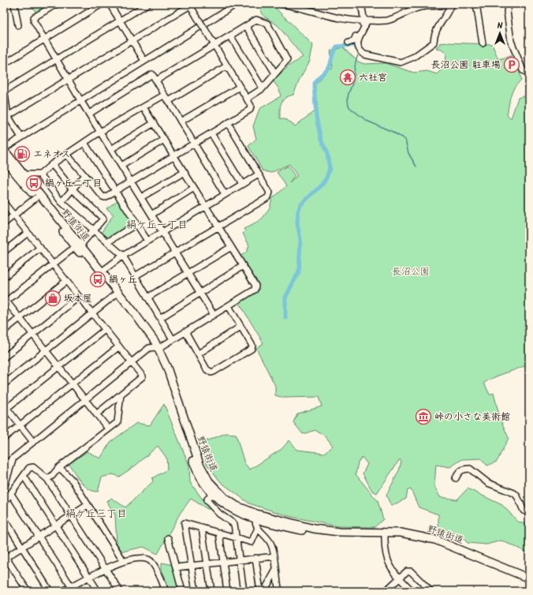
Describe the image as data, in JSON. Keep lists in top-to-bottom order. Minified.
{"streets":{"main road":["野猿街道"]},"districts":["絹ケ丘一丁目","絹ケ丘三丁目"],"parks":["長沼公園"],"places":{"parking":["長沼公園 駐車場"],"temple":["六社宮"],"fuel station":["エネオス"],"bus stop":["絹ヶ丘二丁目","絹ヶ丘"],"shop":["坂本屋"],"museum":["峠の小さな美術館"]},"north":"top"}
